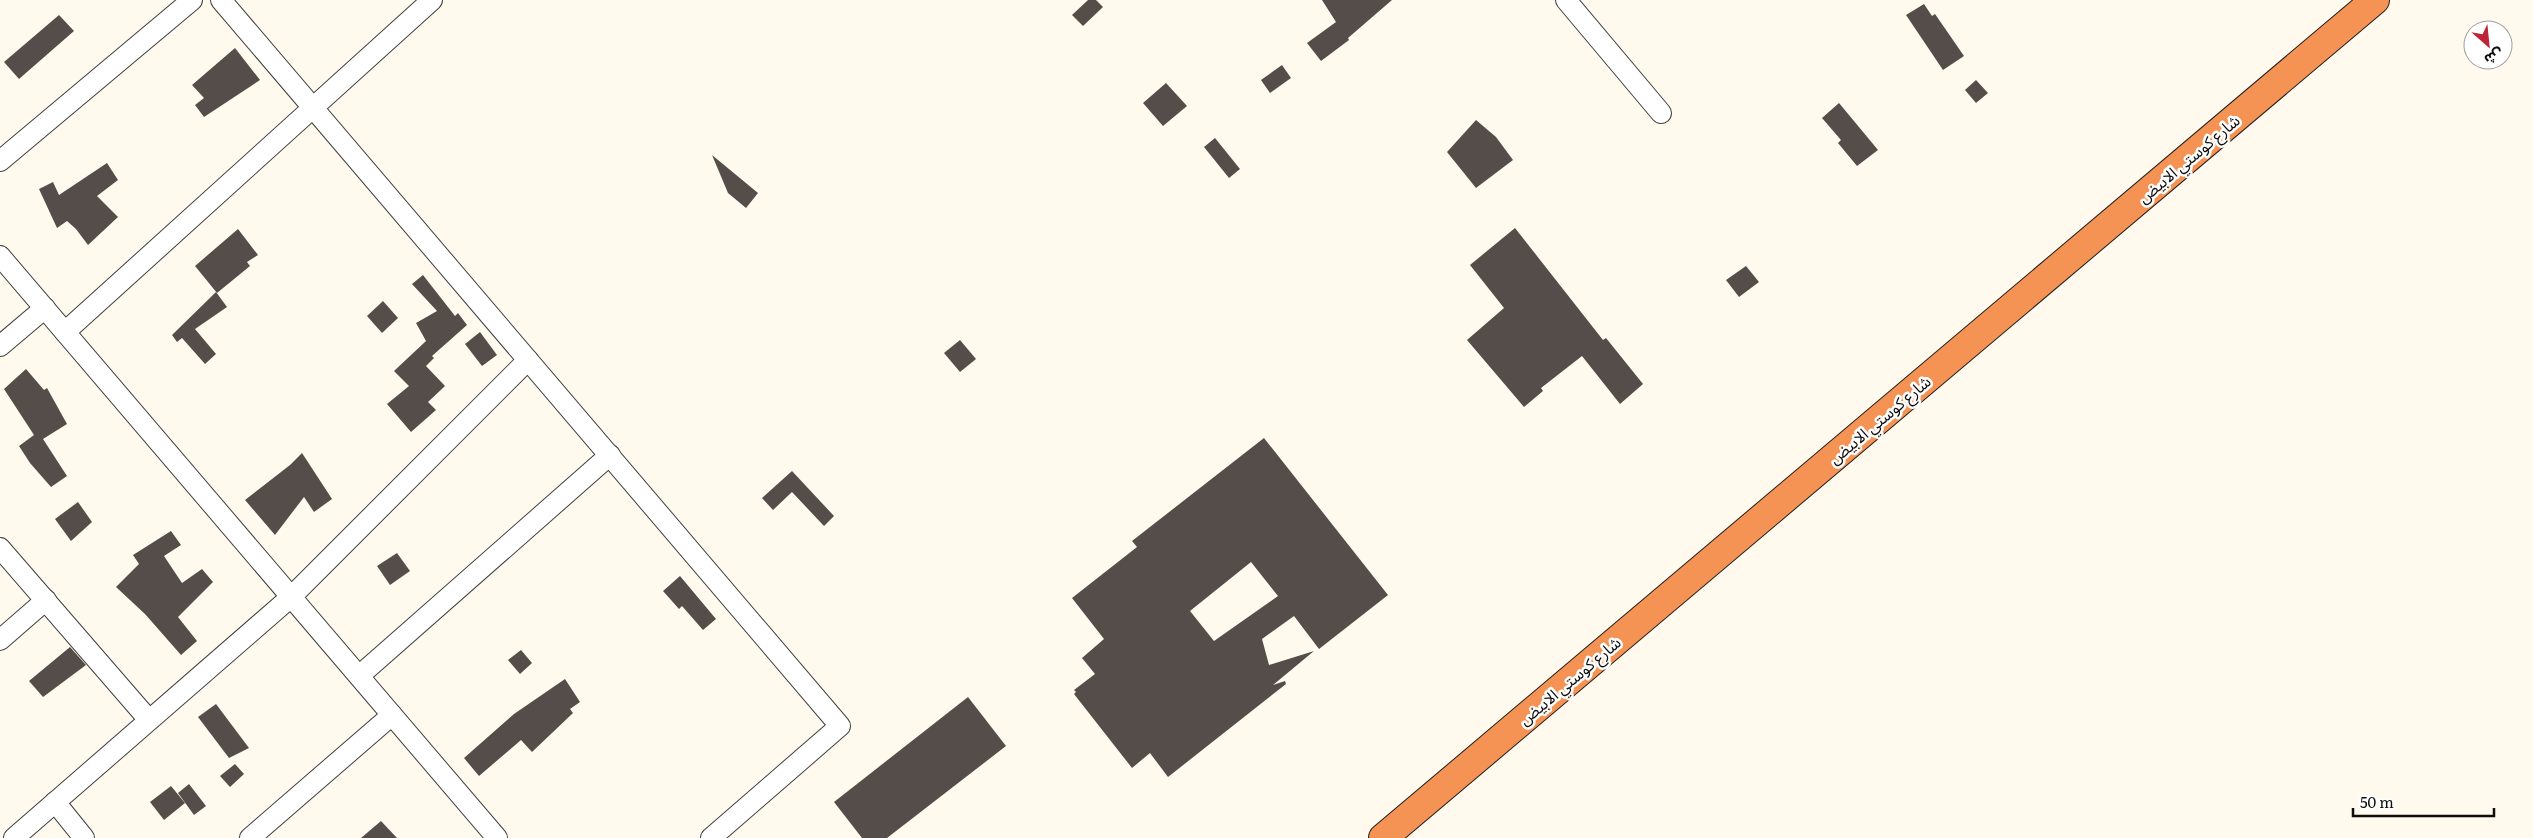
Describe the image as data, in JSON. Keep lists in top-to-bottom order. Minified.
{"streets":{"highway":["شارع كوستي الابيض"]},"scale_bar":"50 m","north":"bottom right"}
